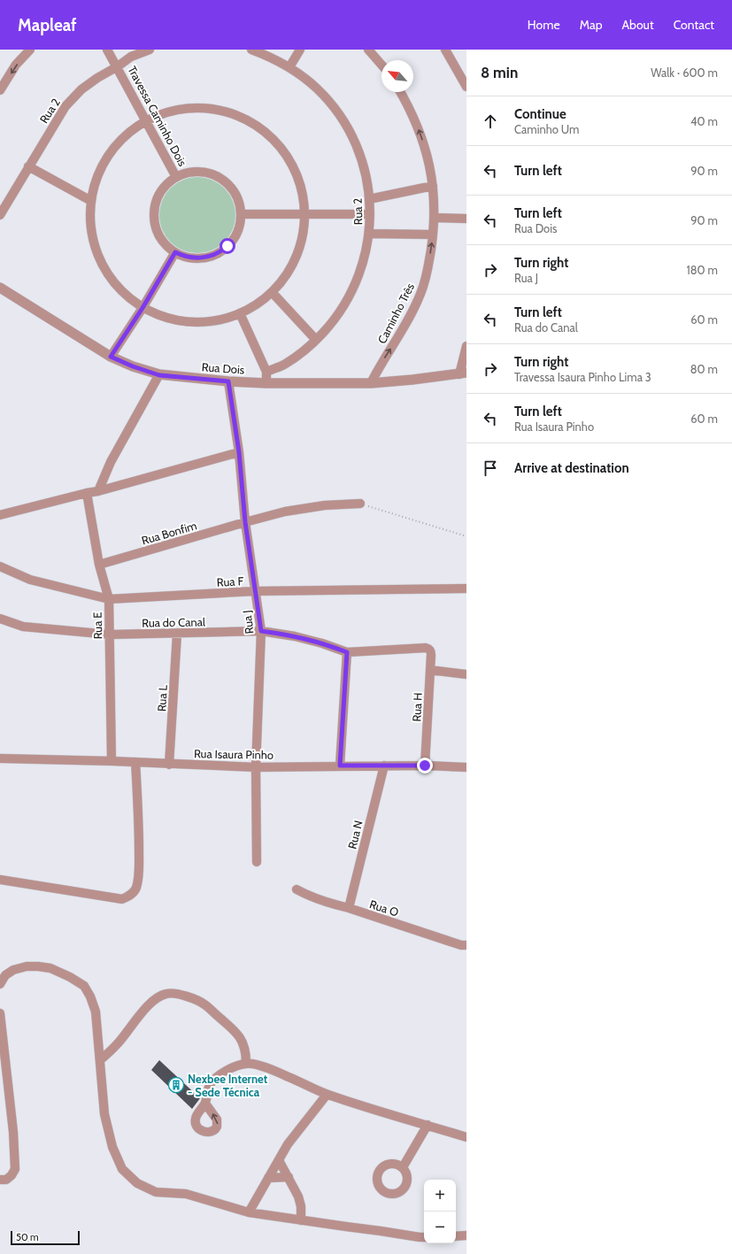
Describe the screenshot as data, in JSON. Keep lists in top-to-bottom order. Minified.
{"streets":{"street":["Rua 2","Travessa Caminho Dois","Caminho Três","Rua Dois","Rua Bonfim","Rua F","Rua do Canal","Rua J","Rua E","Rua L","Rua H","Rua Isaura Pinho","Rua N","Rua O"]},"crossings":[["Rua 2","Travessa Caminho Dois"],["Caminho Três","Rua Dois"],["Rua Dois","Rua J"],["Rua Bonfim","Rua J"],["Rua Bonfim","Rua E"],["Rua F","Rua J"],["Rua F","Rua E"],["Rua do Canal","Rua J"],["Rua do Canal","Rua E"],["Rua do Canal","Rua L"],["Rua do Canal","Rua H"],["Rua J","Rua Isaura Pinho"],["Rua E","Rua Isaura Pinho"],["Rua L","Rua Isaura Pinho"],["Rua H","Rua Isaura Pinho"],["Rua Isaura Pinho","Rua N"],["Rua N","Rua O"]],"one_way":["Caminho Três"],"places":{"building":["Nexbee Internet - Sede Técnica"]},"scale_bar":"50 m","north":"top left","page":{"header":"Mapleaf","nav":["Home","Map","About","Contact"],"heading":["8 min","Walk · 600 m"],"list":[["Continue","Caminho Um","40 m"],["Turn left","90 m"],["Turn left","Rua Dois","90 m"],["Turn right","Rua J","180 m"],["Turn left","Rua do Canal","60 m"],["Turn right","Travessa Isaura Pinho Lima 3","80 m"],["Turn left","Rua Isaura Pinho","60 m"],"Arrive at destination"],"map_buttons":["+","−"],"scale":"50 m"}}
